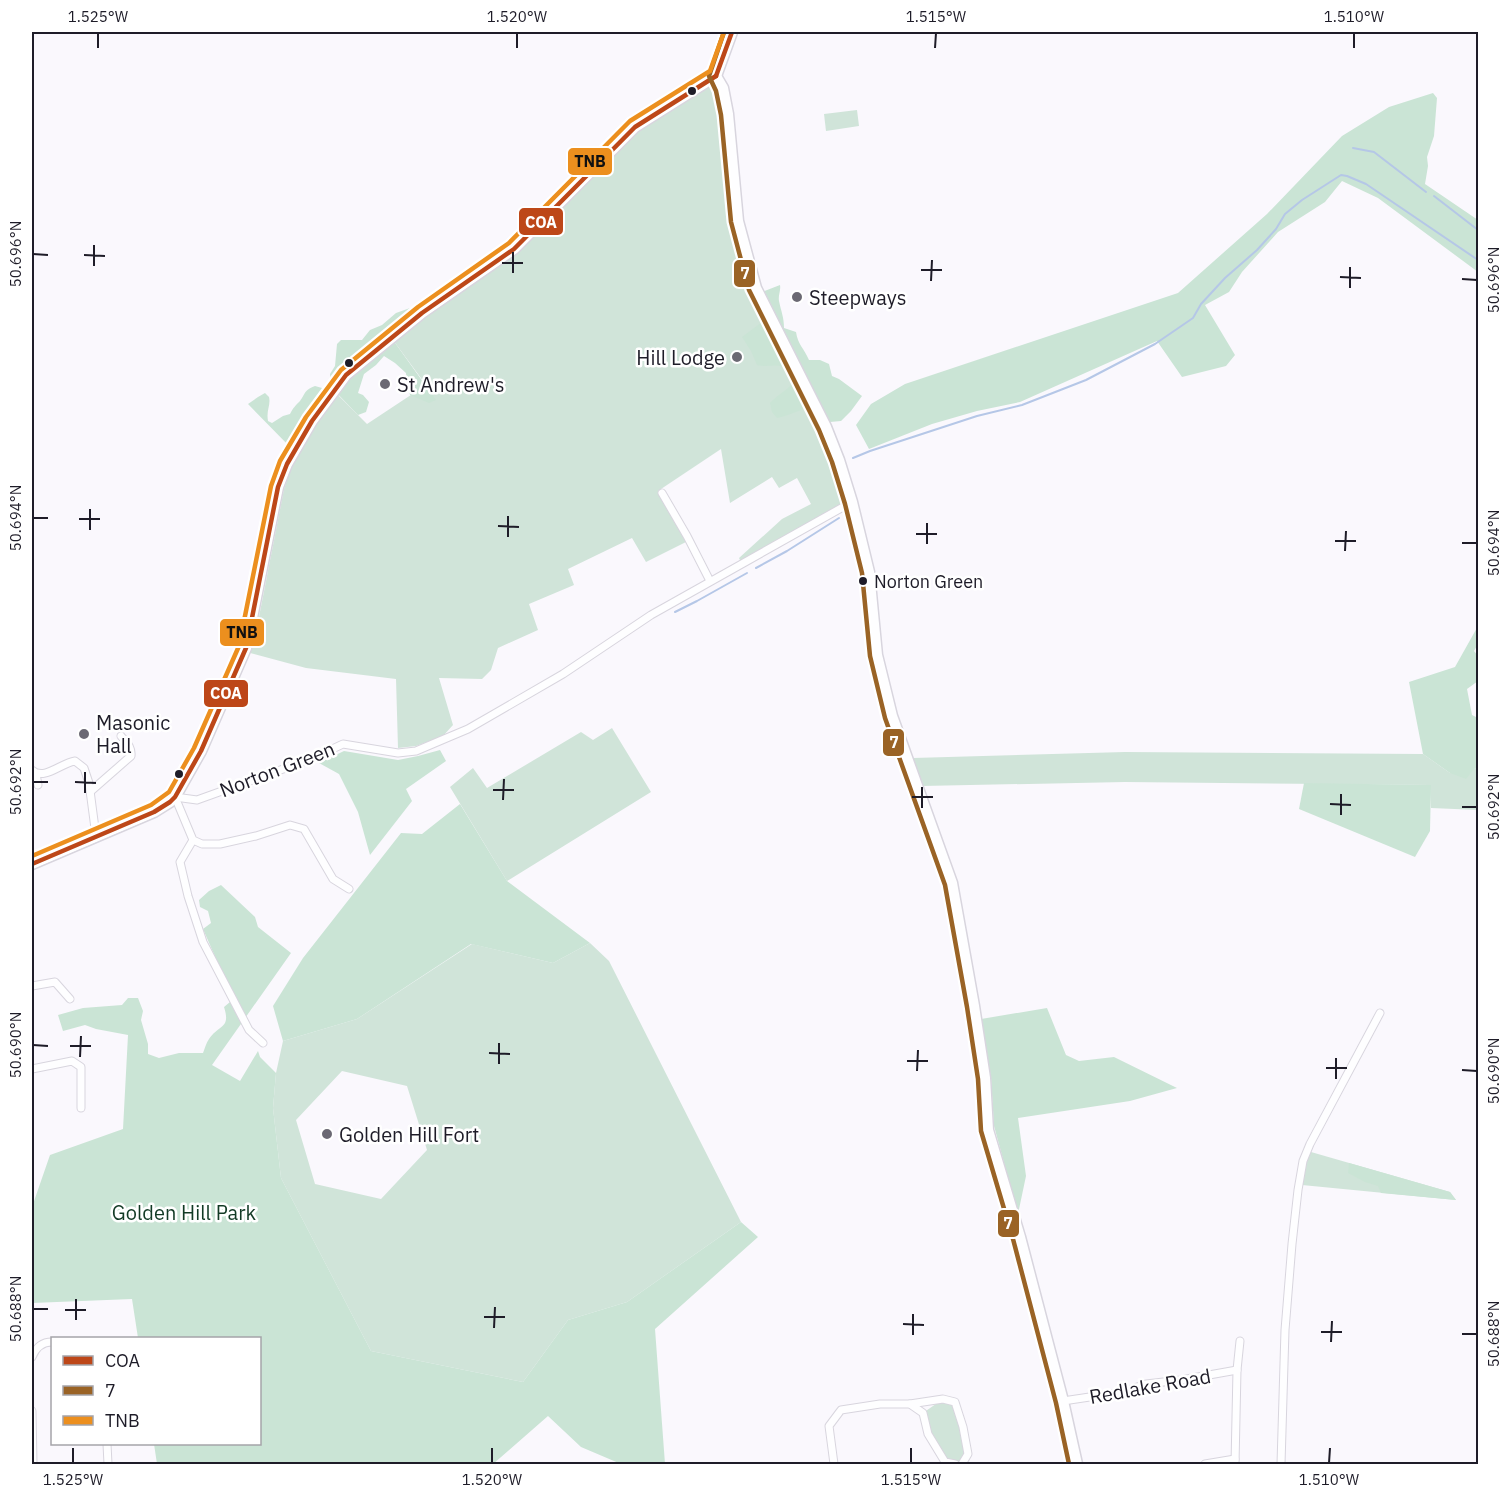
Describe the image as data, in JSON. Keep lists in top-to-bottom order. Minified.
{"streets":{"street":["Norton Green","Redlake Road"]},"parks":["Golden Hill Park"],"places":["Steepways","Hill Lodge","St Andrew's","Norton Green","Masonic Hall","Golden Hill Fort"],"lines":["transit line COA","transit line 7","transit line TNB"],"legend":["COA","7","TNB"],"coordinates":["1.525°W","1.520°W","1.515°W","1.510°W","50.696°N","50.694°N","50.692°N","50.690°N","50.688°N"]}
